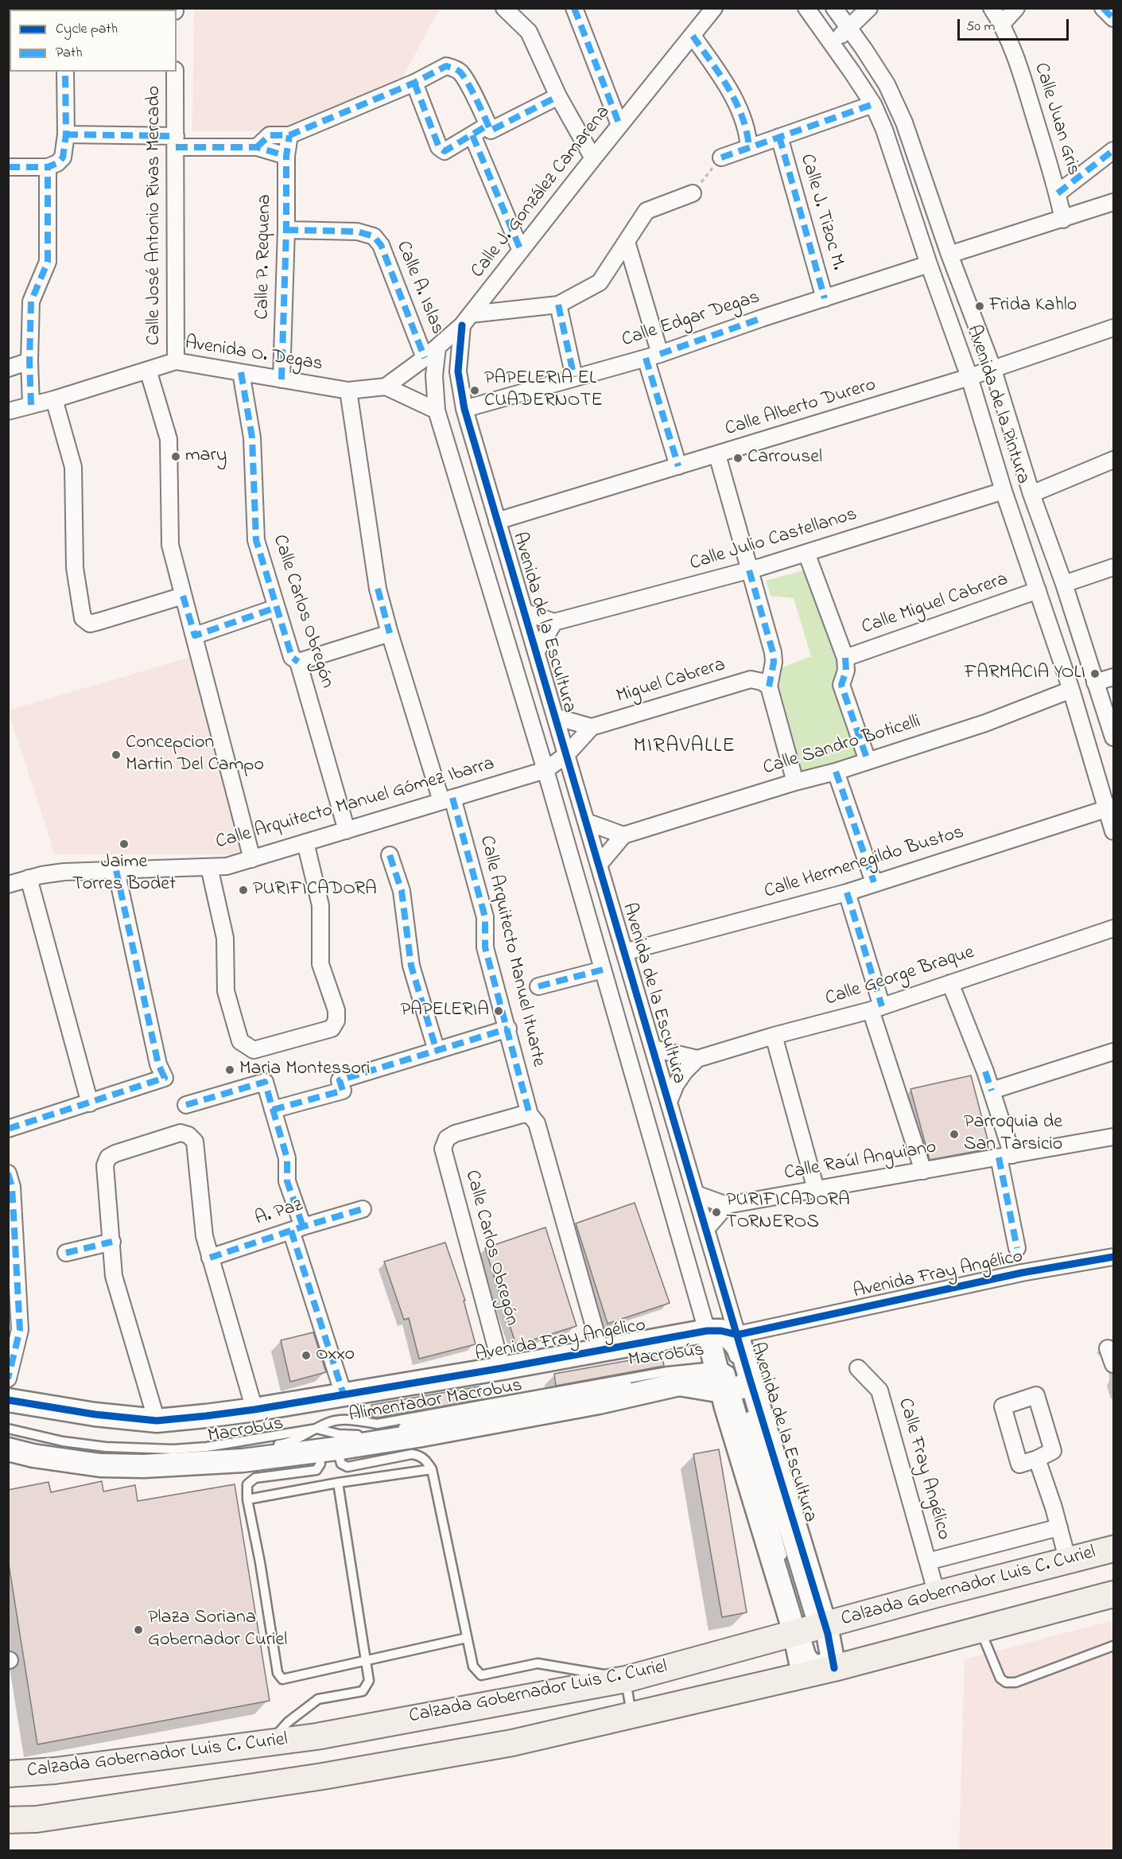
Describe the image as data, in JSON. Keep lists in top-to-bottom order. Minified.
{"streets":{"main road":["Calzada Gobernador Luis C. Curiel"],"street":["Calle Juan Gris","Calle J. González Camarena","Calle J. Tizoc M.","Calle José Antonio Rivas Mercado","Calle P. Requena","Calle A. Islas","Calle Edgar Degas","Avenida O. Degas","Avenida de la Pintura","Calle Alberto Durero","Calle Julio Castellanos","Calle Miguel Cabrera","Calle Carlos Obregón","Avenida de la Escultura","Miguel Cabrera","Calle Sandro Boticelli","Calle Arquitecto Manuel Gómez Ibarra","Calle Hermenegildo Bustos","Calle Arquitecto Manuel Ituarte","Calle George Braque","Calle Raúl Anguiano","A. Paz","Avenida Fray Angélico","Calle Fray Angélico"],"lane":["Macrobús","Alimentador Macrobus"]},"crossings":[["Calle J. González Camarena","Calle A. Islas"],["Calle J. González Camarena","Avenida O. Degas"],["Calle J. González Camarena","Avenida de la Escultura"],["Calle J. Tizoc M.","Calle Edgar Degas"],["Calle José Antonio Rivas Mercado","Avenida O. Degas"],["Calle P. Requena","Calle A. Islas"],["Calle P. Requena","Avenida O. Degas"],["Calle Edgar Degas","Avenida de la Pintura"],["Calle Edgar Degas","Avenida de la Escultura"],["Avenida O. Degas","Calle Carlos Obregón"],["Avenida O. Degas","Calle Arquitecto Manuel Ituarte"],["Avenida de la Pintura","Calle Alberto Durero"],["Avenida de la Pintura","Calle Julio Castellanos"],["Avenida de la Pintura","Calle Miguel Cabrera"],["Avenida de la Pintura","Calle Sandro Boticelli"],["Avenida de la Pintura","Calle Hermenegildo Bustos"],["Calle Alberto Durero","Avenida de la Escultura"],["Calle Carlos Obregón","Calle Arquitecto Manuel Gómez Ibarra"],["Calle Carlos Obregón","Calle Arquitecto Manuel Ituarte"],["Calle Carlos Obregón","Avenida Fray Angélico"],["Avenida de la Escultura","Calle Arquitecto Manuel Gómez Ibarra"],["Avenida de la Escultura","Calle Hermenegildo Bustos"],["Avenida de la Escultura","Calle George Braque"],["Avenida de la Escultura","Calle Raúl Anguiano"],["Avenida de la Escultura","Avenida Fray Angélico"],["Avenida de la Escultura","Macrobús"],["Avenida de la Escultura","Alimentador Macrobus"],["Avenida de la Escultura","Calzada Gobernador Luis C. Curiel"],["Calle Arquitecto Manuel Gómez Ibarra","Calle Arquitecto Manuel Ituarte"],["Calle Arquitecto Manuel Ituarte","Avenida Fray Angélico"],["Avenida Fray Angélico","Macrobús"],["Macrobús","Alimentador Macrobus"],["Calle Fray Angélico","Calzada Gobernador Luis C. Curiel"]],"districts":["MIRAVALLE"],"places":["Frida Kahlo","PAPELERIA EL CUADERNOTE","mary","Carrousel","FARMACIA YOLI","Concepcion Martin Del Campo","Jaime Torres Bodet","PURIFICADORA","PAPELERIA","Maria Montessori","Parroquia de San Tarsicio","PURIFICADORA TORNEROS","Oxxo","Plaza Soriana Gobernador Curiel"],"legend":["Cycle path","Path"],"scale_bar":"50 m"}
